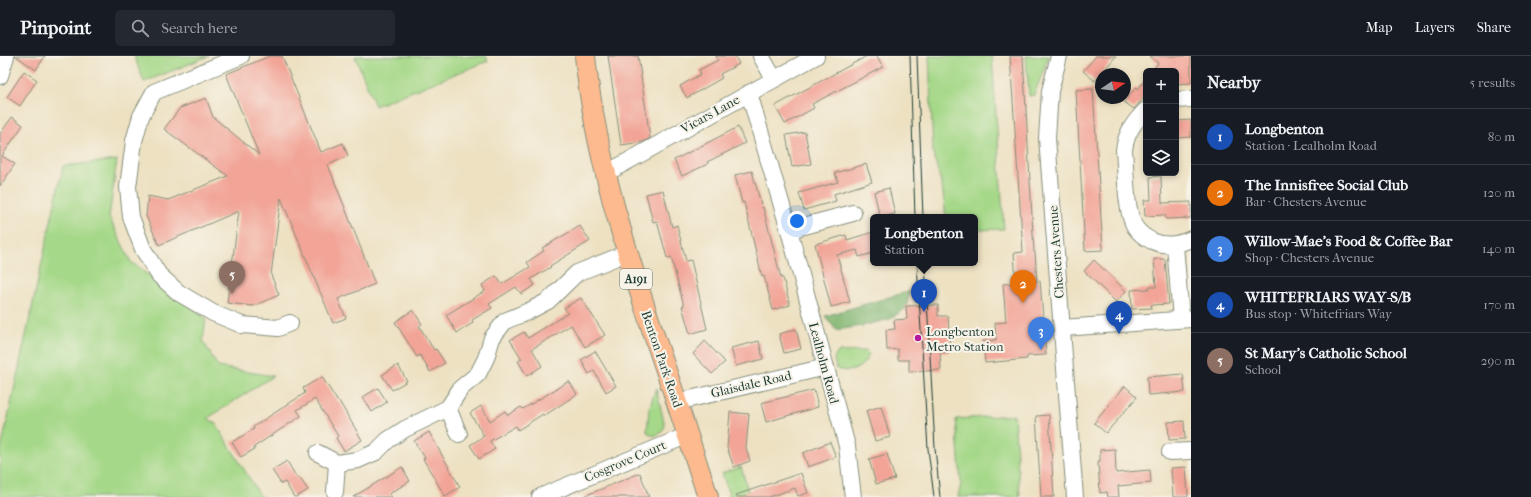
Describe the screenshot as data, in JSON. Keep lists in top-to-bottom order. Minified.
{"streets":{"main road":["A191","Benton Park Road"],"street":["Vicars Lane","Chesters Avenue","Lealholm Road","Glaisdale Road","Cosgrove Court"]},"crossings":[["Vicars Lane","Benton Park Road"],["Vicars Lane","Lealholm Road"],["Benton Park Road","Glaisdale Road"],["Benton Park Road","Cosgrove Court"],["Lealholm Road","Glaisdale Road"]],"places":["Longbenton Metro Station"],"north":"right","page":{"header":"Pinpoint","search":"Search here","nav":["Map","Layers","Share"],"heading":["Nearby","5 results"],"map_buttons":["+","−"],"list":[{"mark":"1","name":"Longbenton","note":"Station · Lealholm Road","value":"80 m"},{"mark":"2","name":"The Innisfree Social Club","note":"Bar · Chesters Avenue","value":"120 m"},{"mark":"3","name":"Willow-Mae's Food & Coffee Bar","note":"Shop · Chesters Avenue","value":"140 m"},{"mark":"4","name":"WHITEFRIARS WAY-S/B","note":"Bus stop · Whitefriars Way","value":"170 m"},{"mark":"5","name":"St Mary's Catholic School","note":"School","value":"290 m"}],"popup":["Longbenton","Station"],"pins":["5","2","1","4","3"]}}
